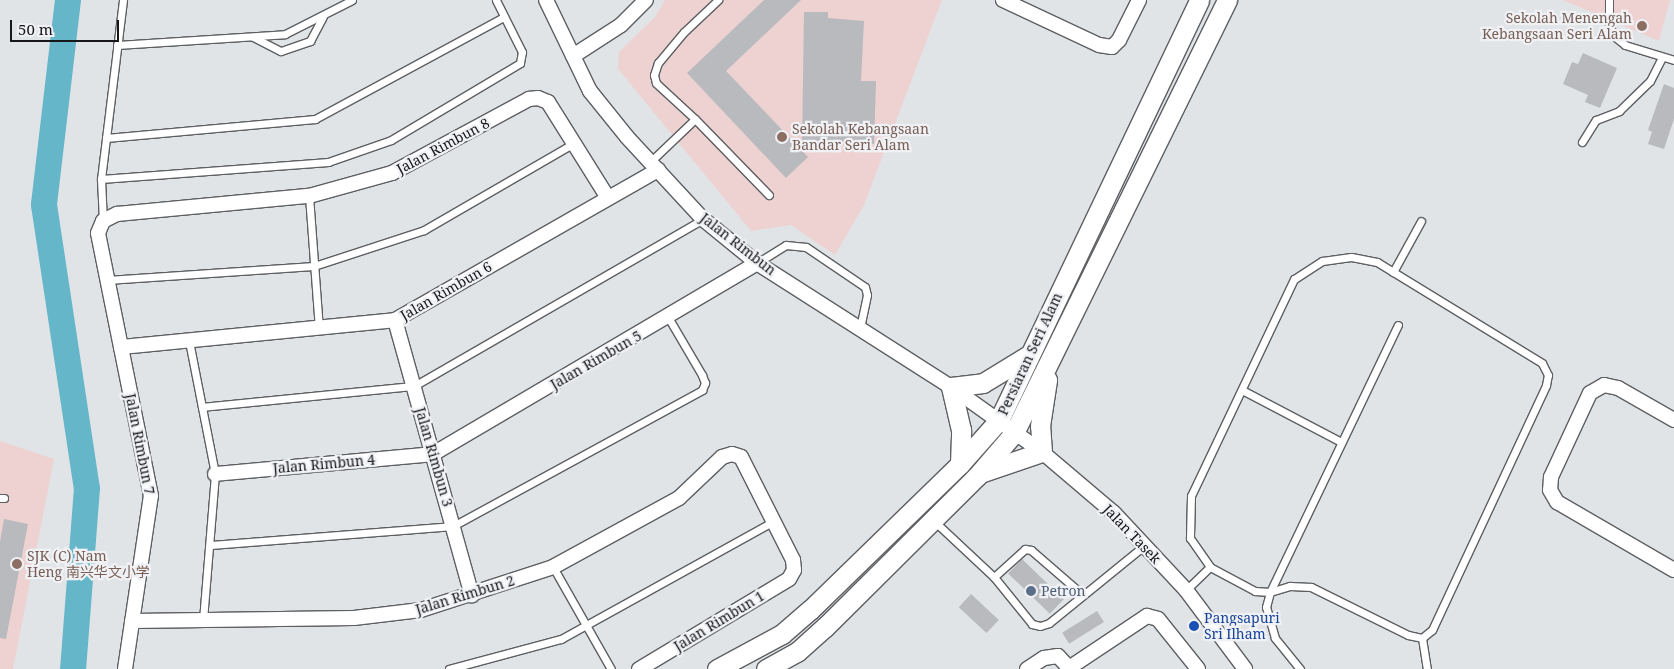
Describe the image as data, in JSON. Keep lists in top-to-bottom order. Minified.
{"streets":{"main road":["Persiaran Seri Alam"],"street":["Jalan Rimbun 8","Jalan Rimbun","Jalan Rimbun 6","Jalan Rimbun 5","Jalan Rimbun 7","Jalan Rimbun 3","Jalan Rimbun 4","Jalan Tasek","Jalan Rimbun 2","Jalan Rimbun 1"]},"crossings":[["Jalan Rimbun 8","Jalan Rimbun 6"],["Jalan Rimbun 8","Jalan Rimbun 7"],["Jalan Rimbun","Jalan Rimbun 6"],["Jalan Rimbun","Persiaran Seri Alam"],["Jalan Rimbun","Jalan Rimbun 5"],["Jalan Rimbun","Jalan Tasek"],["Jalan Rimbun 6","Jalan Rimbun 7"],["Jalan Rimbun 6","Jalan Rimbun 3"],["Persiaran Seri Alam","Jalan Tasek"],["Jalan Rimbun 5","Jalan Rimbun 3"],["Jalan Rimbun 5","Jalan Rimbun 4"],["Jalan Rimbun 7","Jalan Rimbun 2"],["Jalan Rimbun 3","Jalan Rimbun 4"],["Jalan Rimbun 3","Jalan Rimbun 2"],["Jalan Rimbun 2","Jalan Rimbun 1"]],"places":["Sekolah Menengah Kebangsaan Seri Alam","Sekolah Kebangsaan Bandar Seri Alam","SJK (C) Nam Heng 南兴华文小学","Petron","Pangsapuri Sri Ilham"],"scale_bar":"50 m"}
